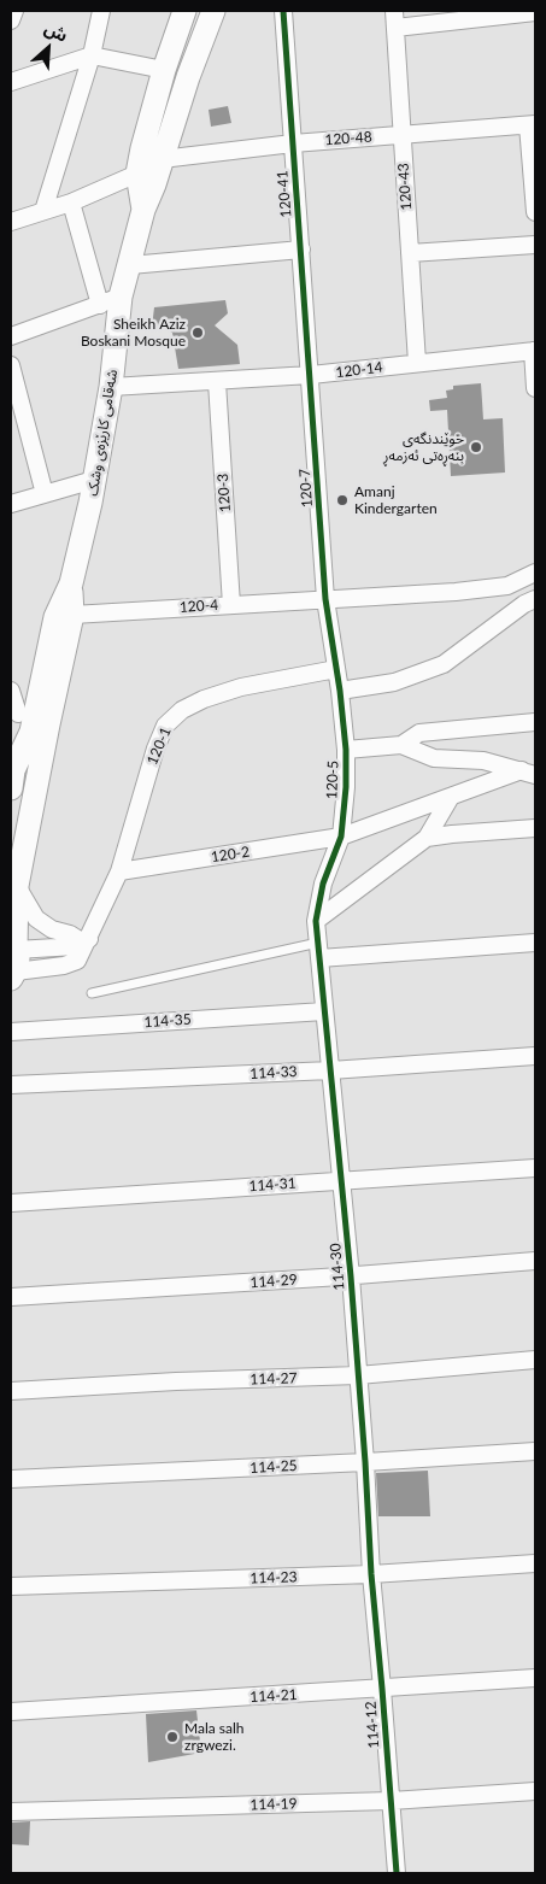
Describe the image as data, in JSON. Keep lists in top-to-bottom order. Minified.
{"streets":{"main road":["شەقامی کارێزەی وشک"],"street":["120-48","120-43","120-41","120-14","120-7","120-3","120-4","120-1","120-5","120-2","114-35","114-33","114-31","114-30","114-29","114-27","114-25","114-23","114-21","114-12","114-19"]},"crossings":[["120-48","120-43"],["120-48","120-41"],["120-48","شەقامی کارێزەی وشک"],["120-43","120-14"],["120-41","120-14"],["120-41","120-7"],["120-14","شەقامی کارێزەی وشک"],["120-14","120-7"],["شەقامی کارێزەی وشک","120-4"],["شەقامی کارێزەی وشک","120-1"],["120-7","120-4"],["120-7","120-5"],["120-3","120-4"],["120-4","120-5"],["120-1","120-5"],["120-1","120-2"],["120-5","120-2"],["120-5","114-30"],["114-35","114-30"],["114-33","114-30"],["114-31","114-30"],["114-30","114-29"],["114-30","114-27"],["114-30","114-25"],["114-30","114-23"],["114-30","114-12"],["114-23","114-12"],["114-21","114-12"],["114-12","114-19"]],"places":["Sheikh Aziz Boskani Mosque","خوێندنگەی بنەڕەتی ئەزمەڕ","Amanj Kindergarten","Mala salh zrgwezi."],"north":"top right"}
